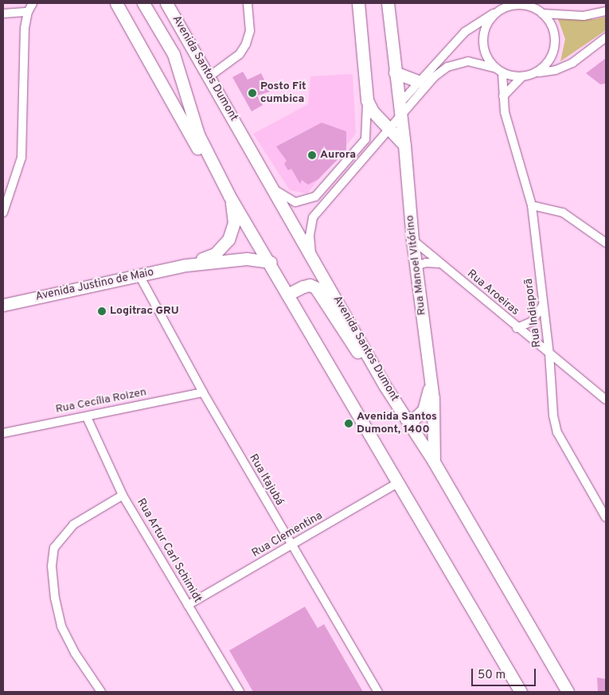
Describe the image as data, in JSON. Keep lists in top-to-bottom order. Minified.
{"streets":{"main road":["Avenida Santos Dumont","Rua Manoel Vitórino","Avenida Justino de Maio"],"street":["Rua Aroeiras","Rua Indiaporã","Rua Cecília Roizen","Rua Itajubá","Rua Clementina","Rua Artur Carl Schimidt"]},"crossings":[["Avenida Santos Dumont","Rua Manoel Vitórino"],["Avenida Santos Dumont","Avenida Justino de Maio"],["Avenida Santos Dumont","Rua Clementina"],["Rua Manoel Vitórino","Rua Aroeiras"],["Avenida Justino de Maio","Rua Itajubá"],["Rua Aroeiras","Rua Indiaporã"],["Rua Cecília Roizen","Rua Itajubá"],["Rua Cecília Roizen","Rua Artur Carl Schimidt"],["Rua Itajubá","Rua Clementina"],["Rua Clementina","Rua Artur Carl Schimidt"]],"places":["Posto Fit cumbica","Aurora","Logitrac GRU","Avenida Santos Dumont, 1400"],"scale_bar":"50 m"}
